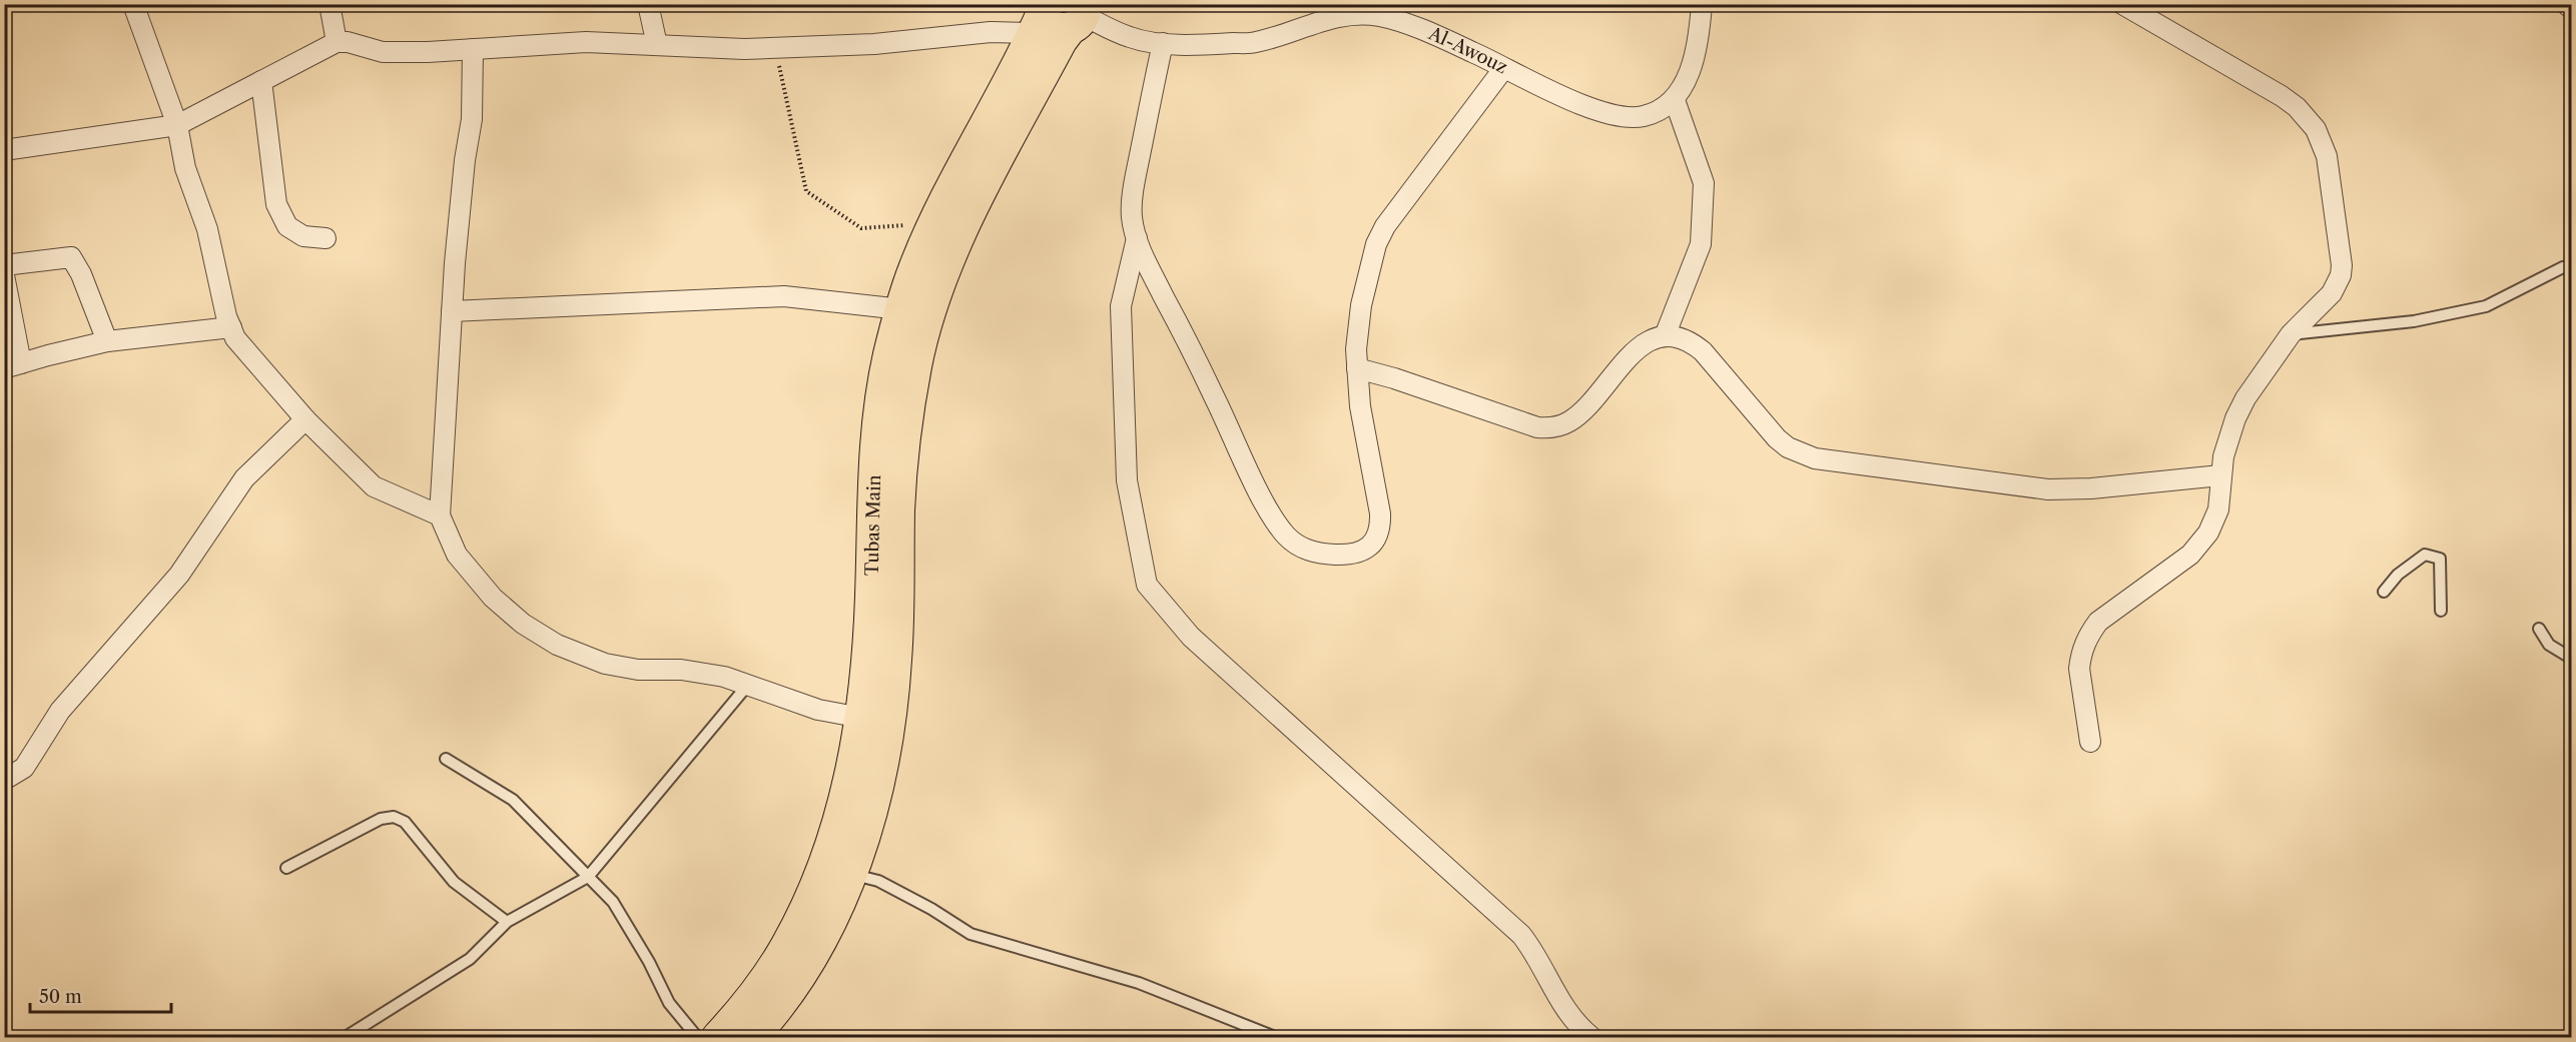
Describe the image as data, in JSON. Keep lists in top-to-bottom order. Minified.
{"streets":{"main road":["Tubas Main"],"street":["Al-Awouz"]},"crossings":[["Al-Awouz","Tubas Main"]],"scale_bar":"50 m"}
